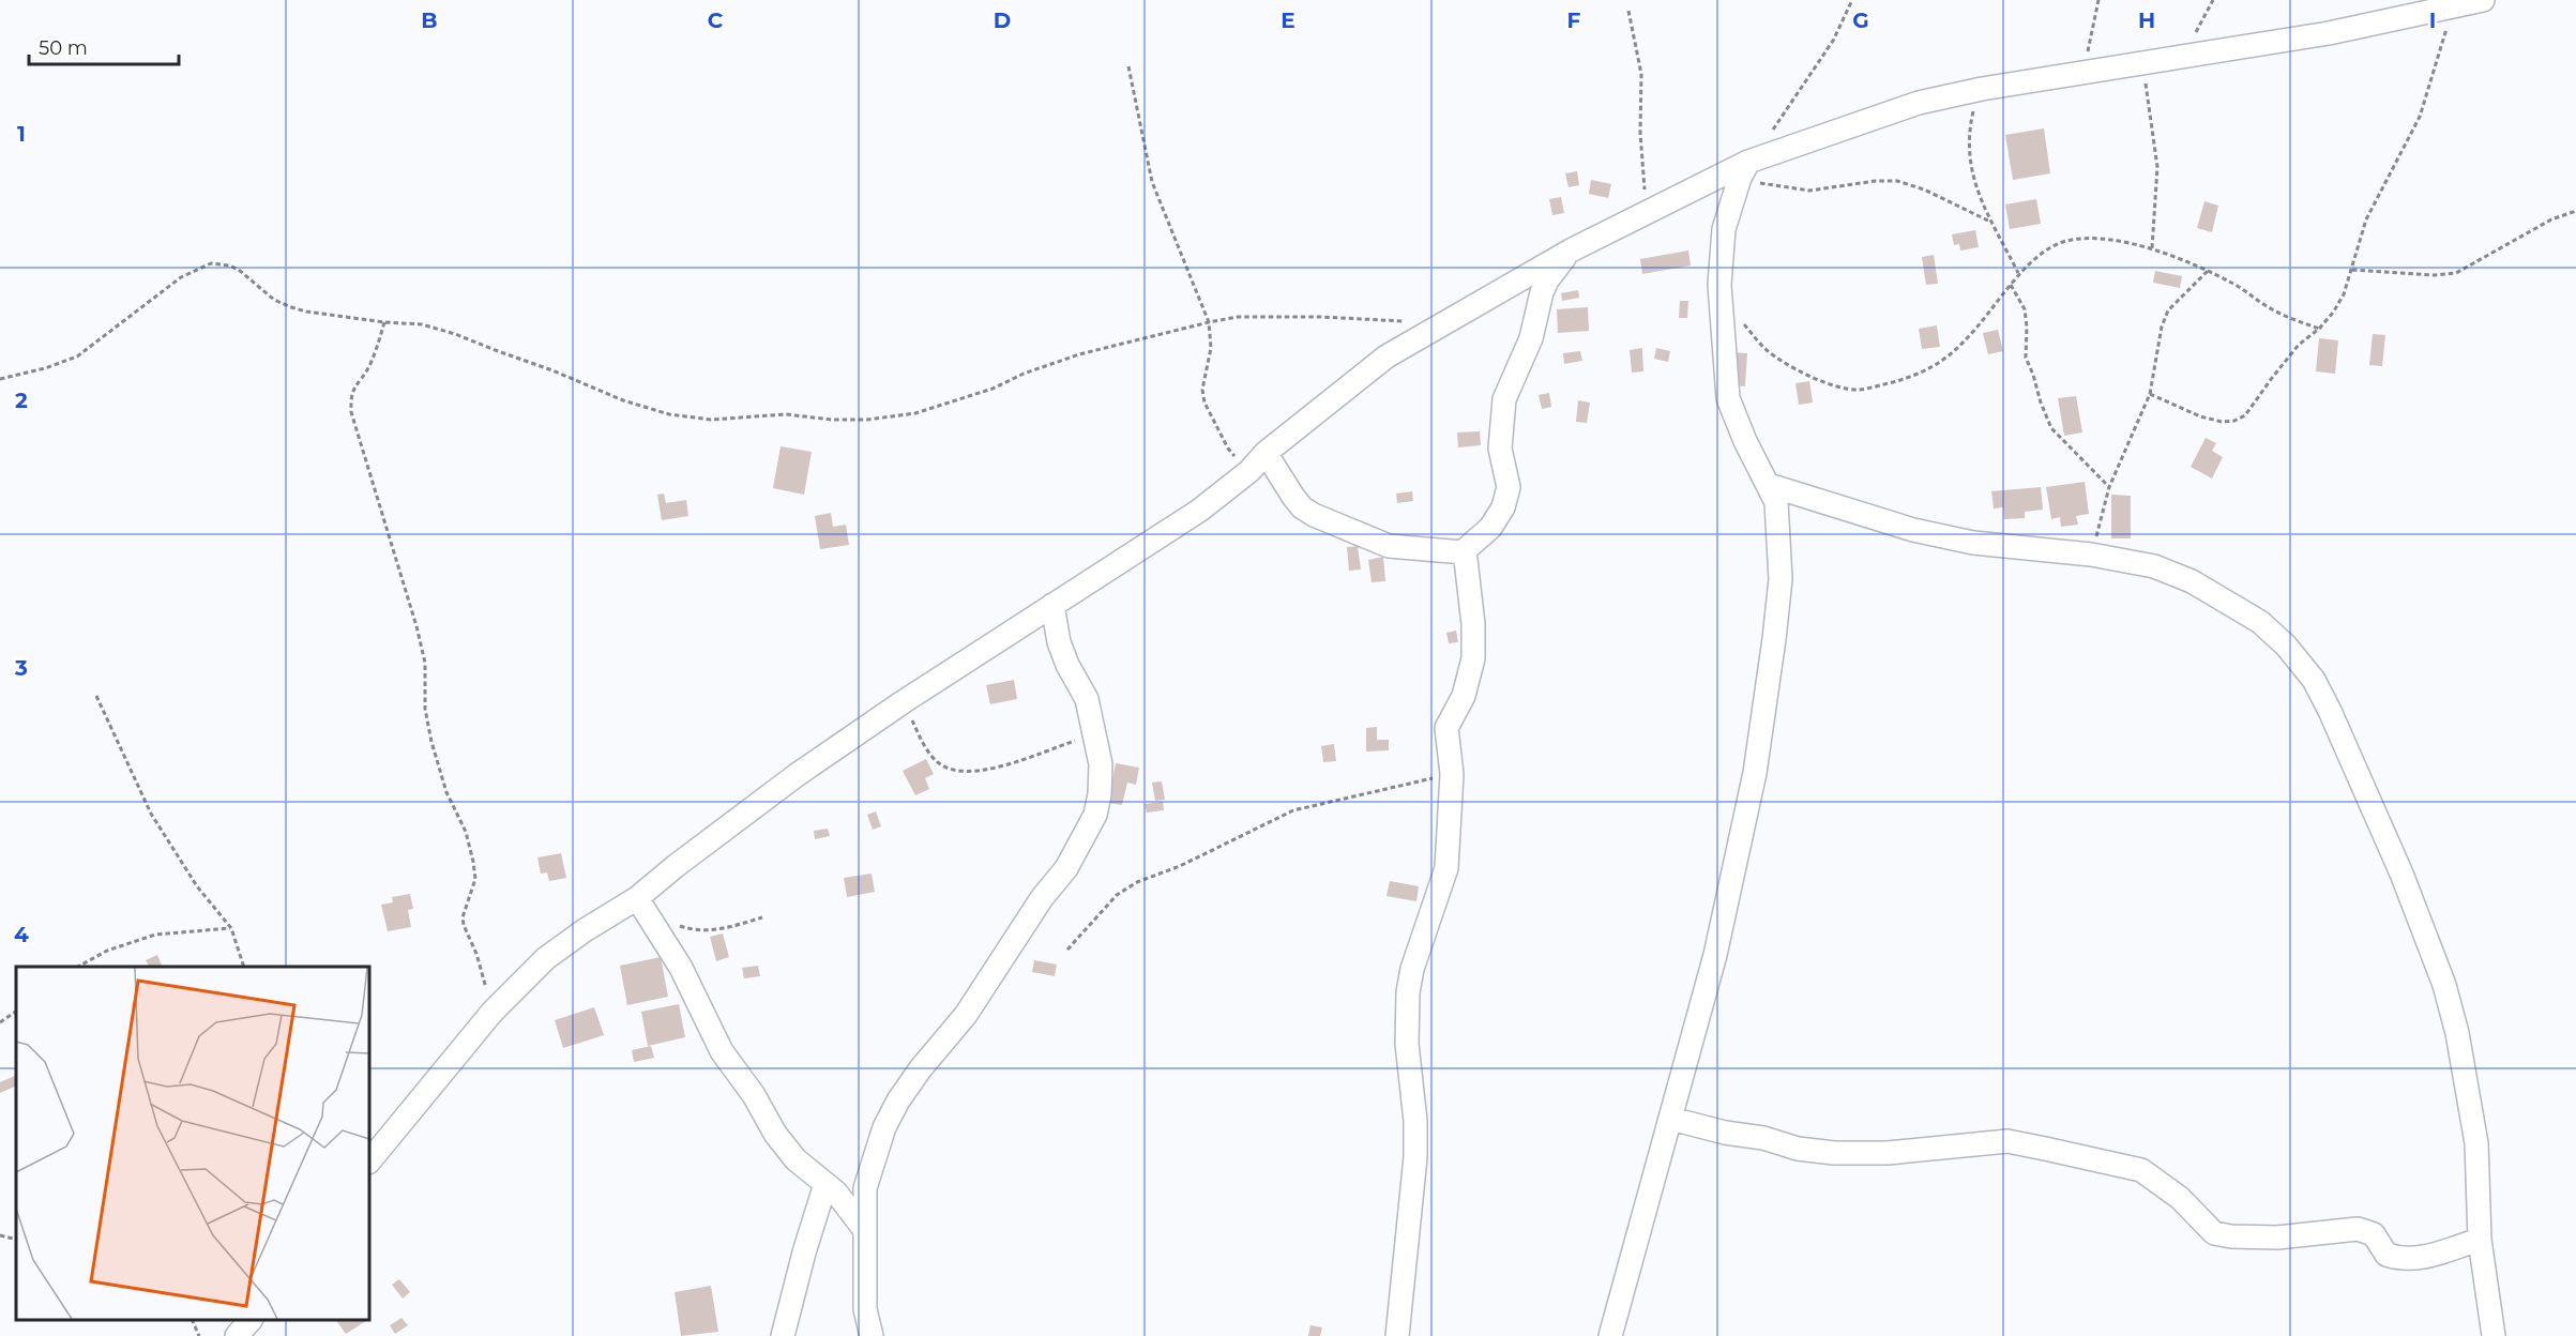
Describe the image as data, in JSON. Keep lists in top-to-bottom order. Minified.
{"scale_bar":"50 m","grid":{"columns":["B","C","D","E","F","G","H","I"],"rows":["1","2","3","4"]}}
